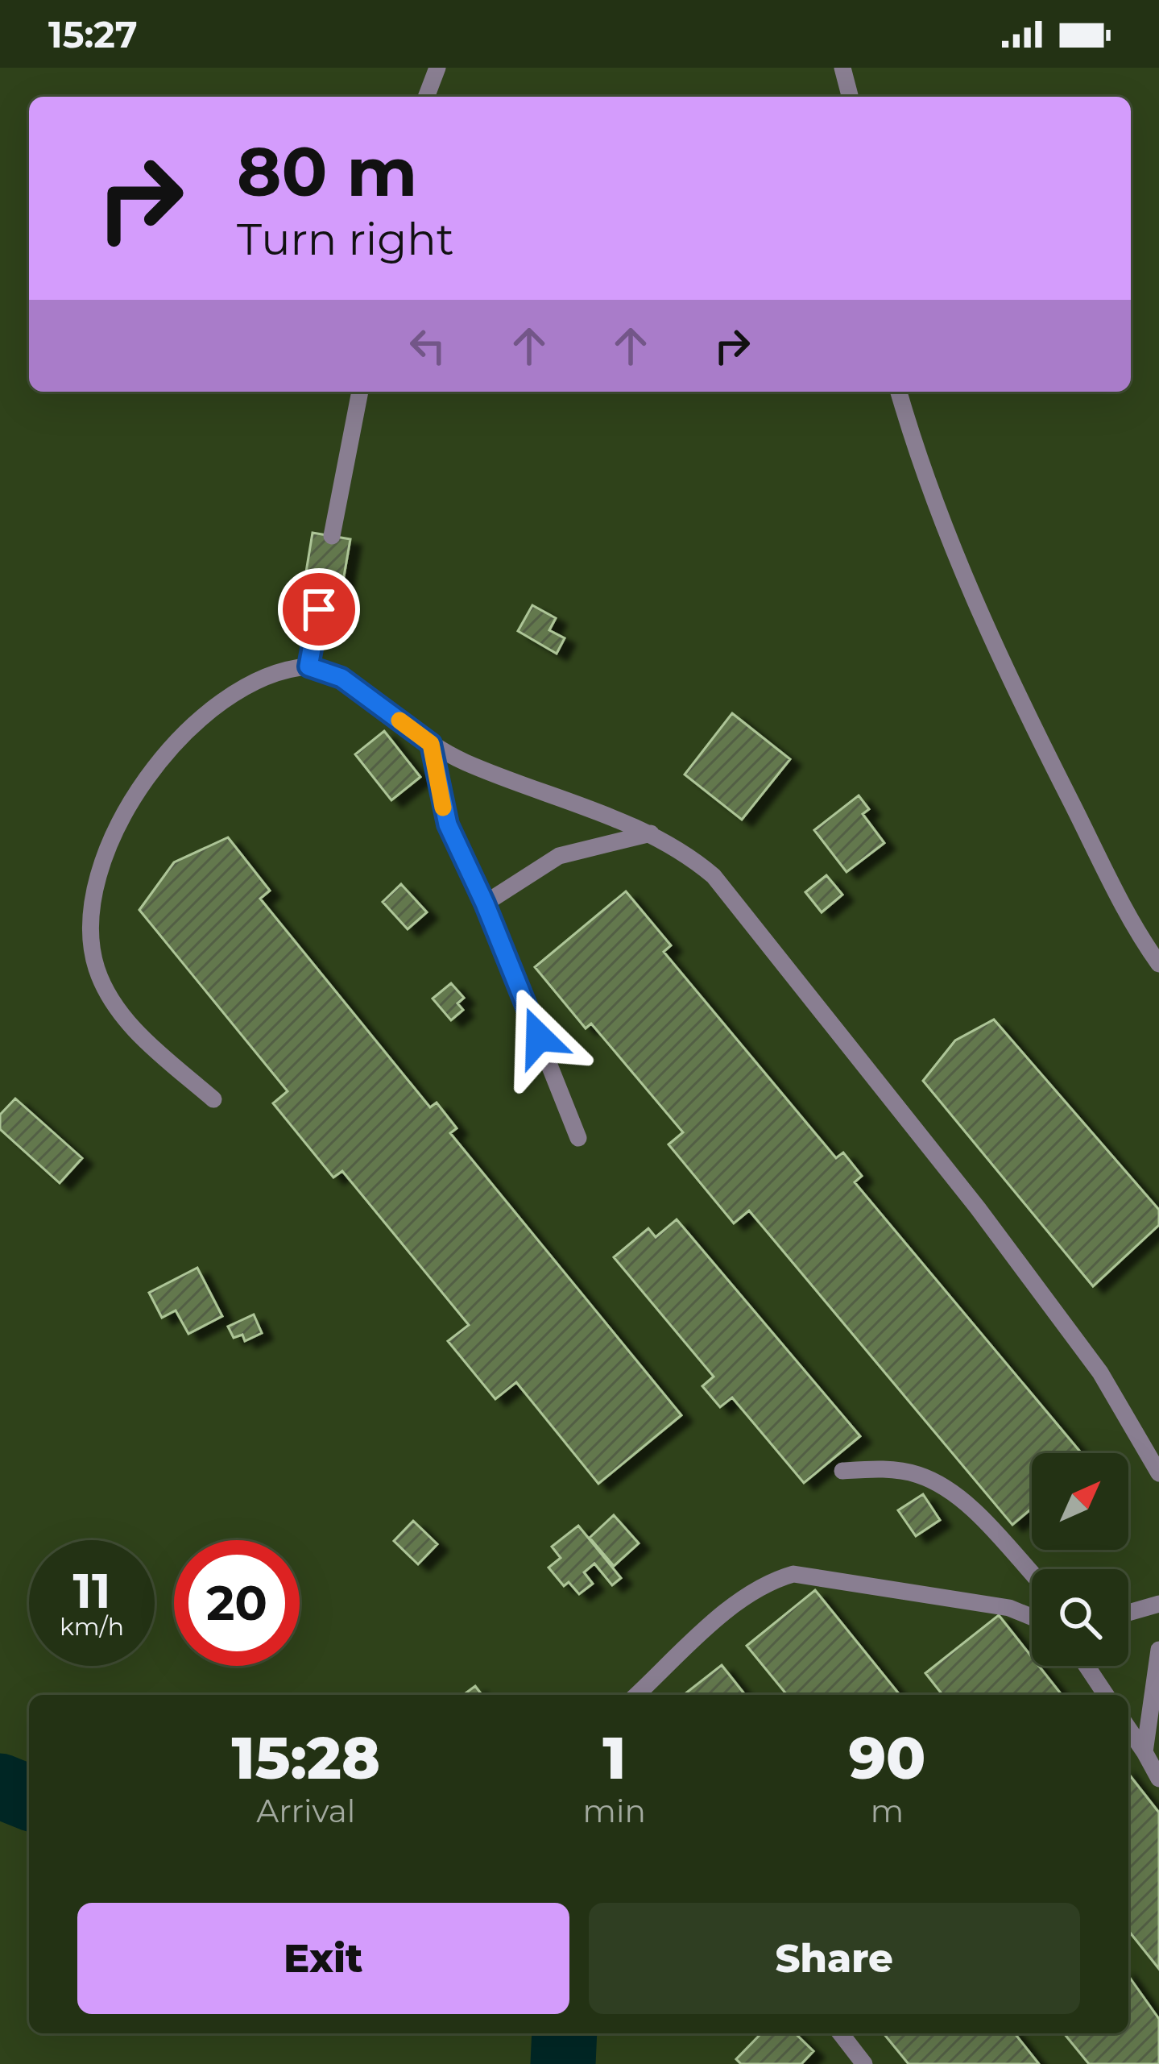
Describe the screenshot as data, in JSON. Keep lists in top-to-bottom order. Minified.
{"north":"top right","page":{"status":"15:27","turn":["80 m","Turn right"],"speed":"11 km/h","limit":"20","eta":["15:28","Arrival","1","min","90","m"],"buttons":["Exit","Share"]}}
